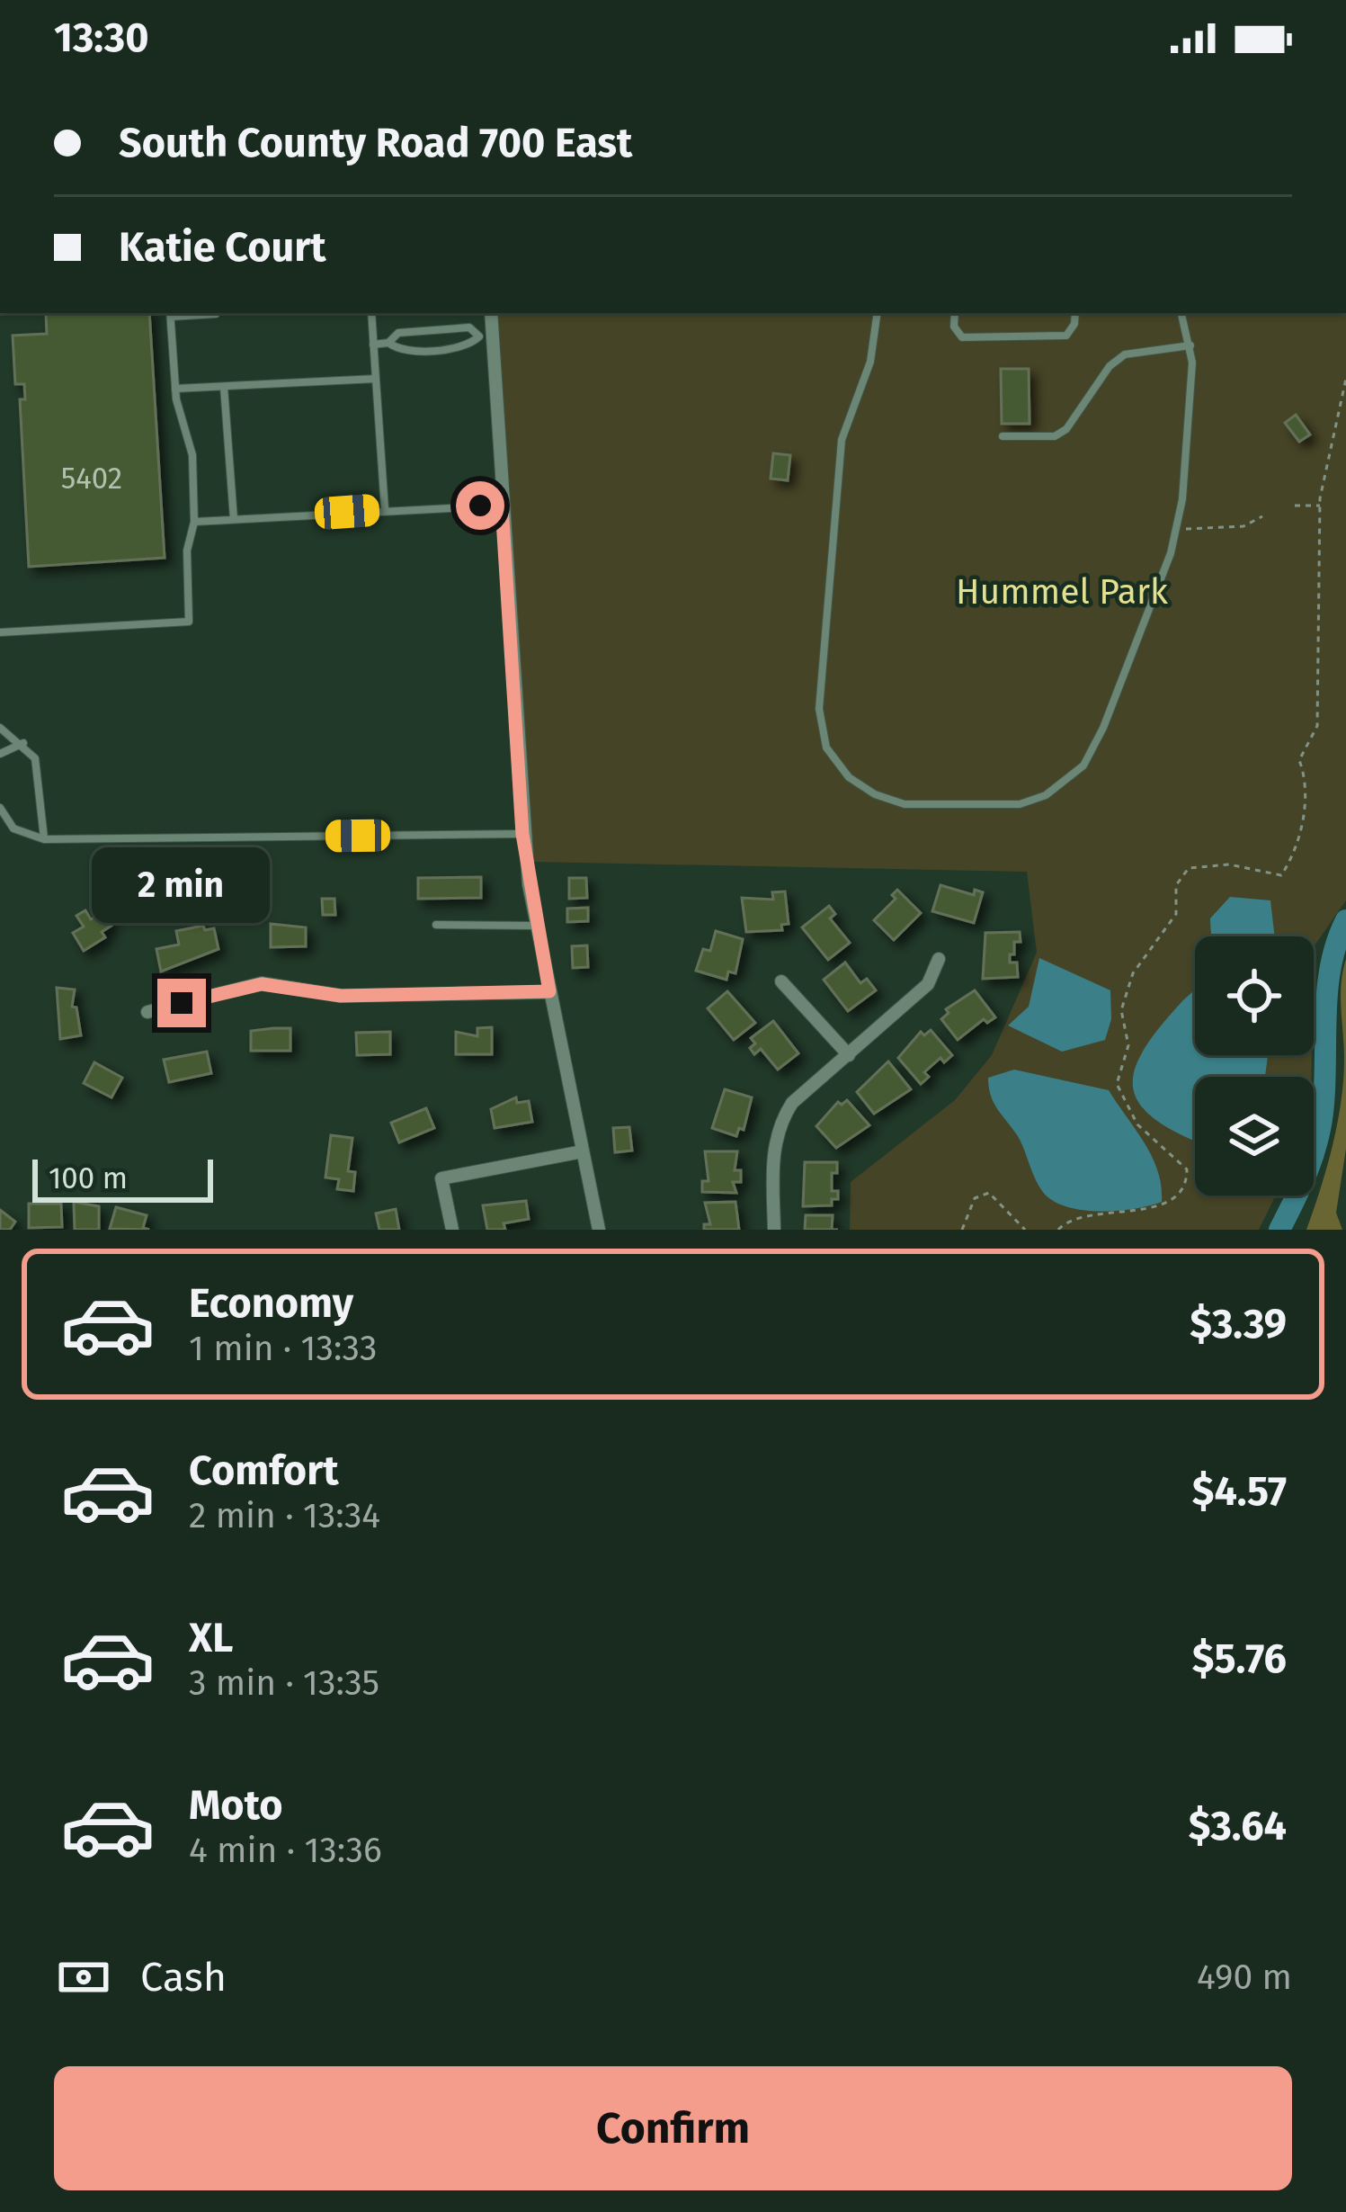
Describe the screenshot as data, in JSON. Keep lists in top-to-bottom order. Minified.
{"parks":["Hummel Park"],"house_numbers":["5402"],"scale_bar":"100 m","page":{"status":"13:30","banner":["South County Road 700 East","Katie Court"],"bubble":"2 min","scale":"100 m","list":[{"name":"Economy","note":"1 min · 13:33","value":"$3.39"},{"name":"Comfort","note":"2 min · 13:34","value":"$4.57"},{"name":"XL","note":"3 min · 13:35","value":"$5.76"},{"name":"Moto","note":"4 min · 13:36","value":"$3.64"}],"pay":["Cash","490 m"],"buttons":"Confirm"}}
